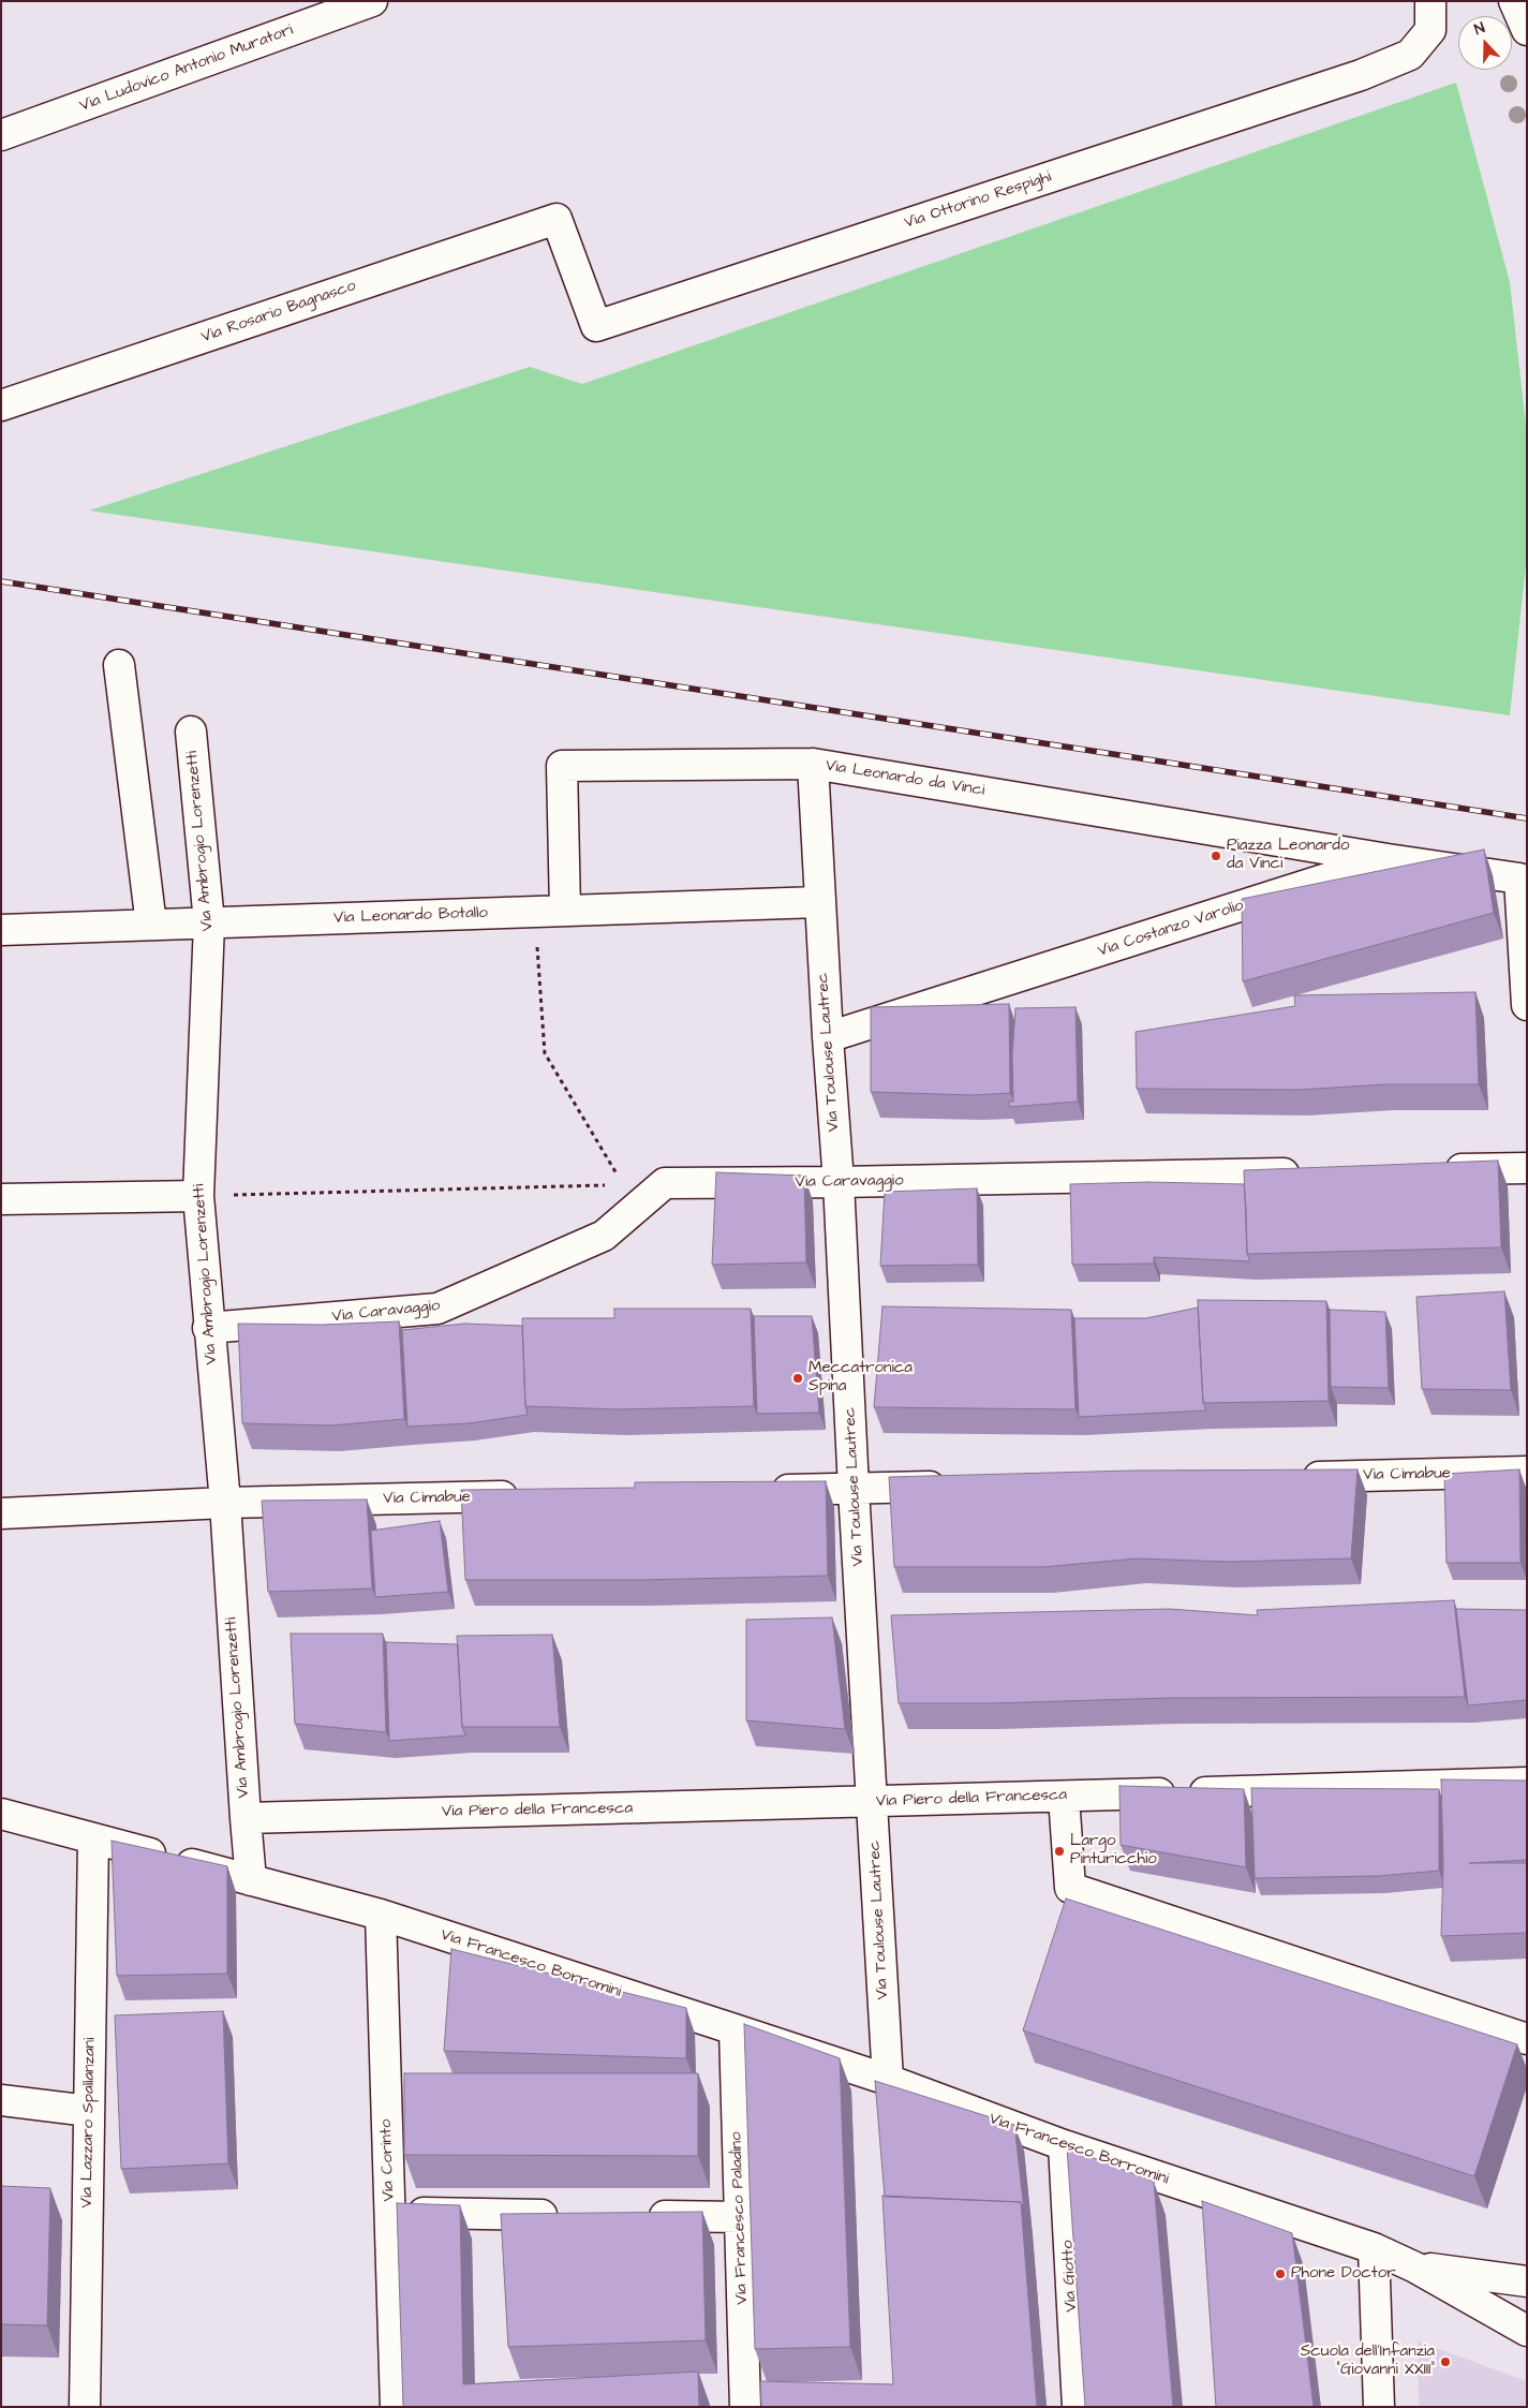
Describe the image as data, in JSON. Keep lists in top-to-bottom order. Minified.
{"streets":{"street":["Via Ludovico Antonio Muratori","Via Ottorino Respighi","Via Rosario Bagnasco","Via Leonardo da Vinci","Via Ambrogio Lorenzetti","Via Leonardo Botallo","Via Costanzo Varolio","Via Toulouse Lautrec","Via Caravaggio","Via Cimabue","Via Piero della Francesca","Via Francesco Borromini","Via Lazzaro Spallanzani","Via Corinto","Via Francesco Paladino","Via Giotto"]},"crossings":[["Via Ottorino Respighi","Via Rosario Bagnasco"],["Via Leonardo da Vinci","Via Leonardo Botallo"],["Via Leonardo da Vinci","Via Costanzo Varolio"],["Via Leonardo da Vinci","Via Toulouse Lautrec"],["Via Ambrogio Lorenzetti","Via Leonardo Botallo"],["Via Ambrogio Lorenzetti","Via Caravaggio"],["Via Ambrogio Lorenzetti","Via Cimabue"],["Via Ambrogio Lorenzetti","Via Piero della Francesca"],["Via Ambrogio Lorenzetti","Via Francesco Borromini"],["Via Leonardo Botallo","Via Toulouse Lautrec"],["Via Costanzo Varolio","Via Toulouse Lautrec"],["Via Toulouse Lautrec","Via Caravaggio"],["Via Toulouse Lautrec","Via Piero della Francesca"],["Via Toulouse Lautrec","Via Francesco Borromini"],["Via Francesco Borromini","Via Lazzaro Spallanzani"],["Via Francesco Borromini","Via Corinto"],["Via Francesco Borromini","Via Francesco Paladino"],["Via Francesco Borromini","Via Giotto"]],"places":["Piazza Leonardo da Vinci","Meccatronica Spina","Largo Pinturicchio","Phone Doctor","Scuola dell'Infanzia \"Giovanni XXIII\""],"north":"top"}
